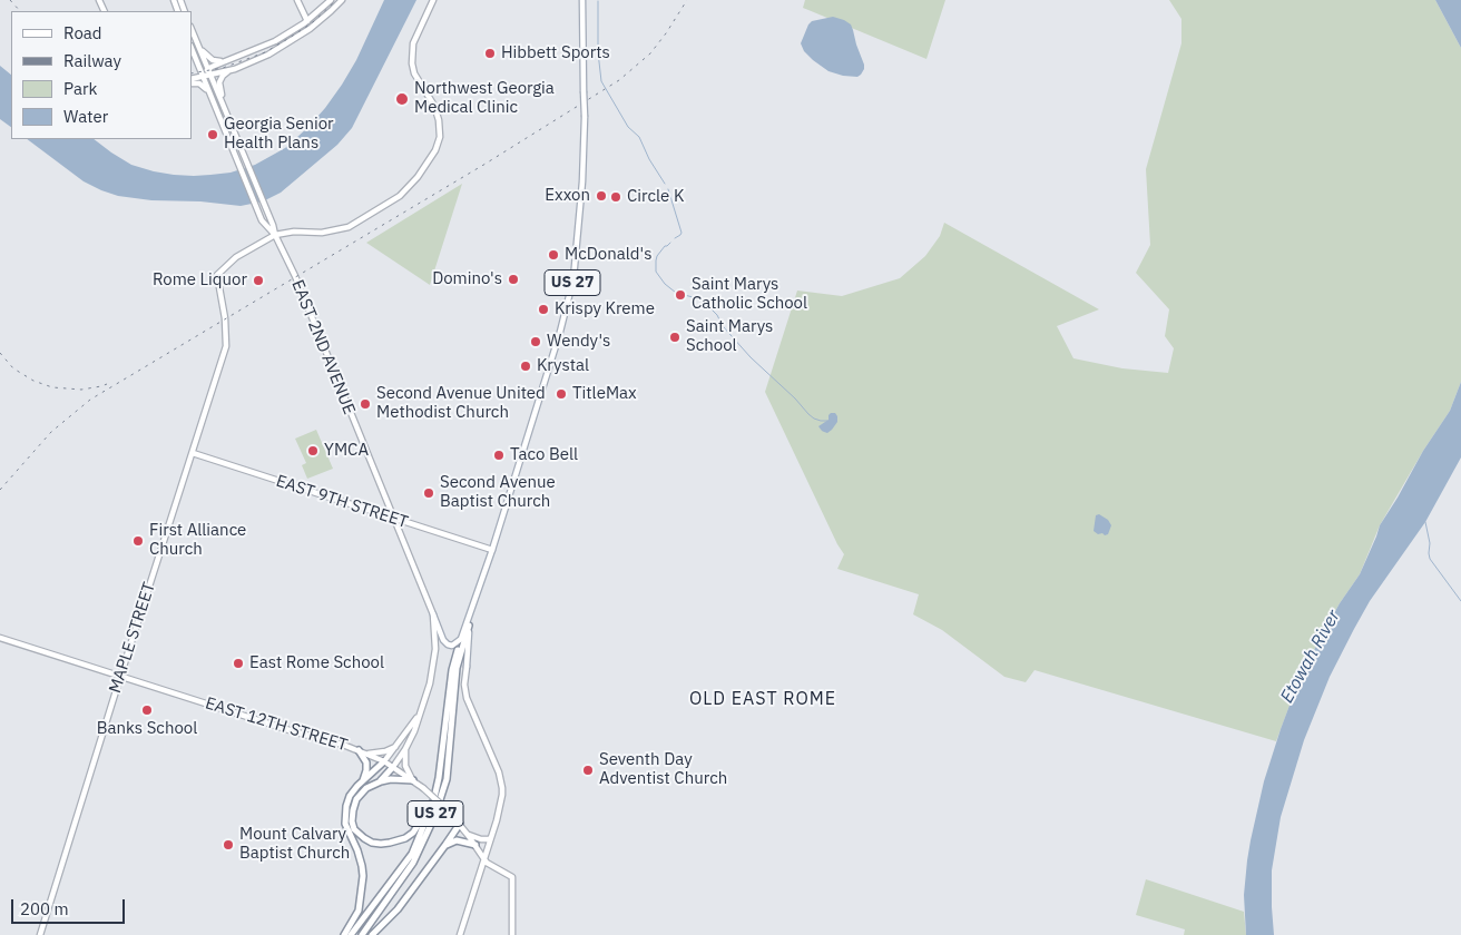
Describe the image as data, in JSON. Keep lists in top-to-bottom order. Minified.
{"streets":{"highway":["US 27"],"main road":["EAST 2ND AVENUE","EAST 9TH STREET","MAPLE STREET","EAST 12TH STREET"]},"crossings":[["US 27","EAST 2ND AVENUE"],["US 27","EAST 9TH STREET"],["EAST 2ND AVENUE","EAST 9TH STREET"],["EAST 2ND AVENUE","MAPLE STREET"],["EAST 9TH STREET","MAPLE STREET"],["MAPLE STREET","EAST 12TH STREET"]],"districts":["OLD EAST ROME"],"water":["Etowah River"],"places":["Hibbett Sports","Northwest Georgia Medical Clinic","Georgia Senior Health Plans","Exxon","Circle K","McDonald's","Domino's","Rome Liquor","Saint Marys Catholic School","Krispy Kreme","Saint Marys School","Wendy's","Krystal","TitleMax","Second Avenue United Methodist Church","YMCA","Taco Bell","Second Avenue Baptist Church","First Alliance Church","East Rome School","Banks School","Seventh Day Adventist Church","Mount Calvary Baptist Church"],"legend":["Road","Railway","Park","Water"],"scale_bar":"200 m"}
